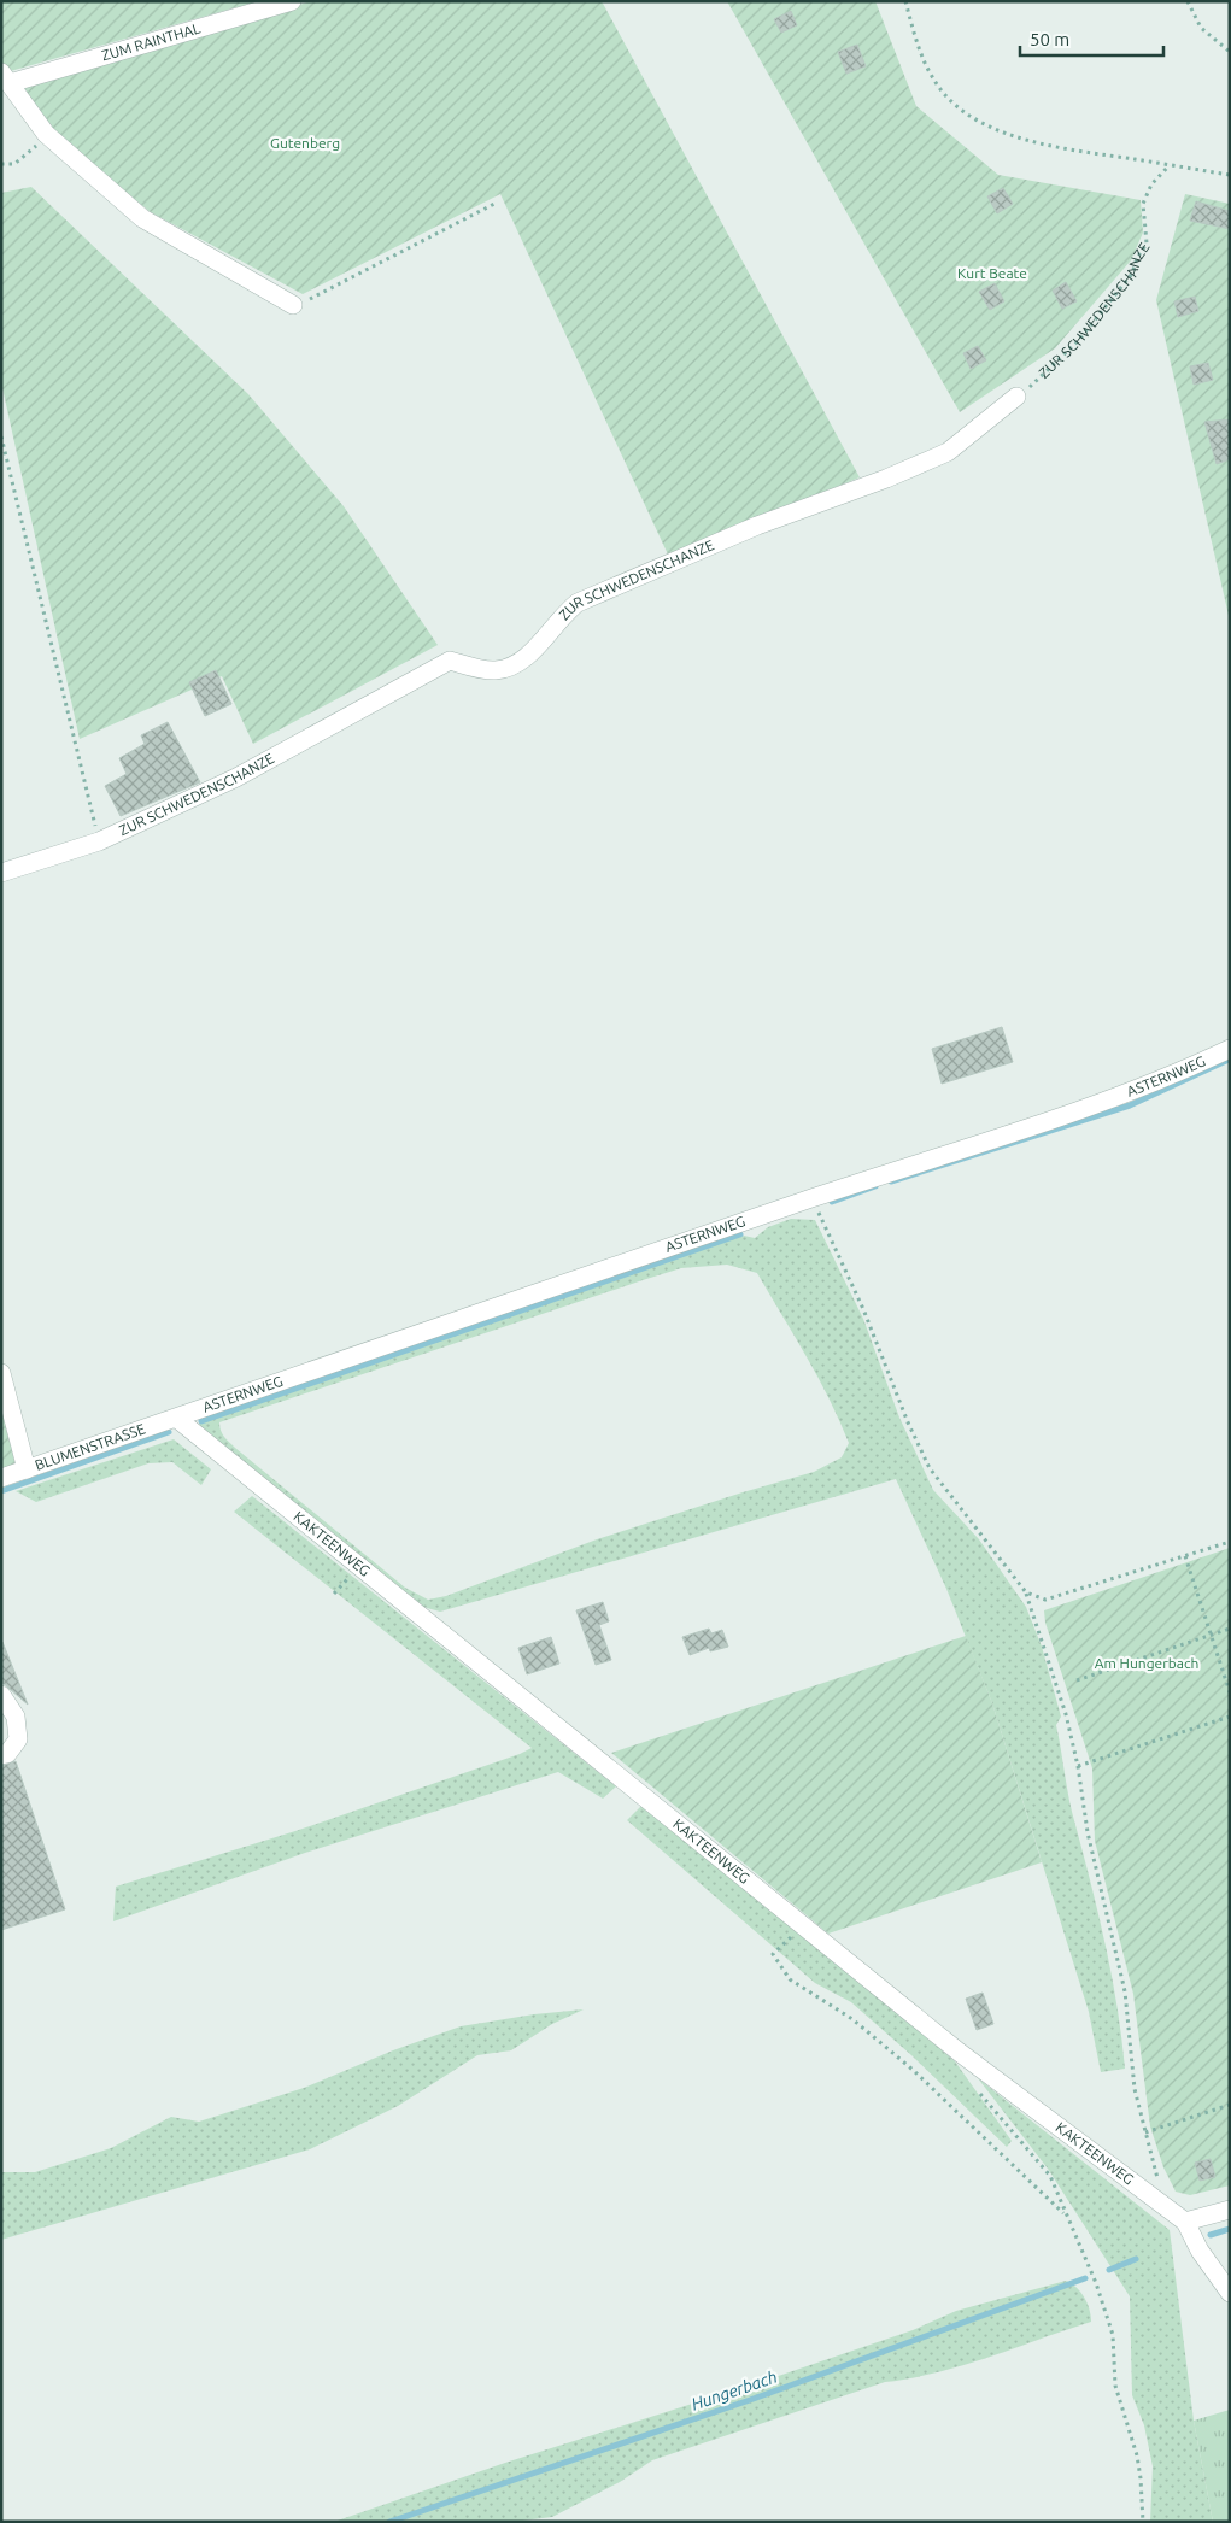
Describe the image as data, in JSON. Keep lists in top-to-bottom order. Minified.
{"streets":{"street":["ZUM RAINTHAL","ZUR SCHWEDENSCHANZE","ASTERNWEG","BLUMENSTRASSE","KAKTEENWEG"]},"crossings":[["ASTERNWEG","BLUMENSTRASSE"],["ASTERNWEG","KAKTEENWEG"],["BLUMENSTRASSE","KAKTEENWEG"]],"water":["Hungerbach"],"parks":["Gutenberg","Kurt Beate","Am Hungerbach"],"scale_bar":"50 m"}
